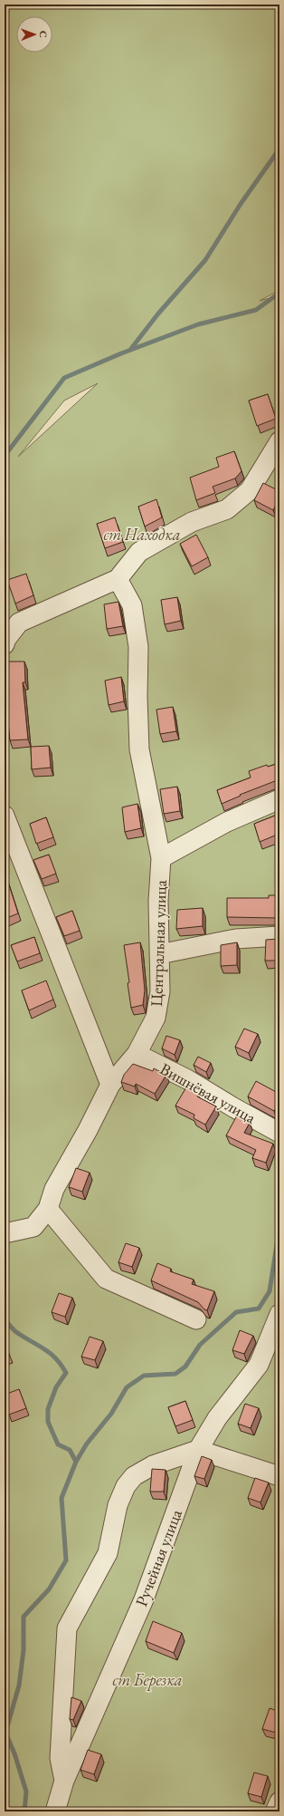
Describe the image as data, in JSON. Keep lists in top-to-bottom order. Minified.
{"streets":{"street":["Центральная улица","Вишнёвая улица","Ручейная улица"]},"crossings":[["Центральная улица","Вишнёвая улица"]],"parks":["ст Находка","ст Березка"],"north":"right"}
